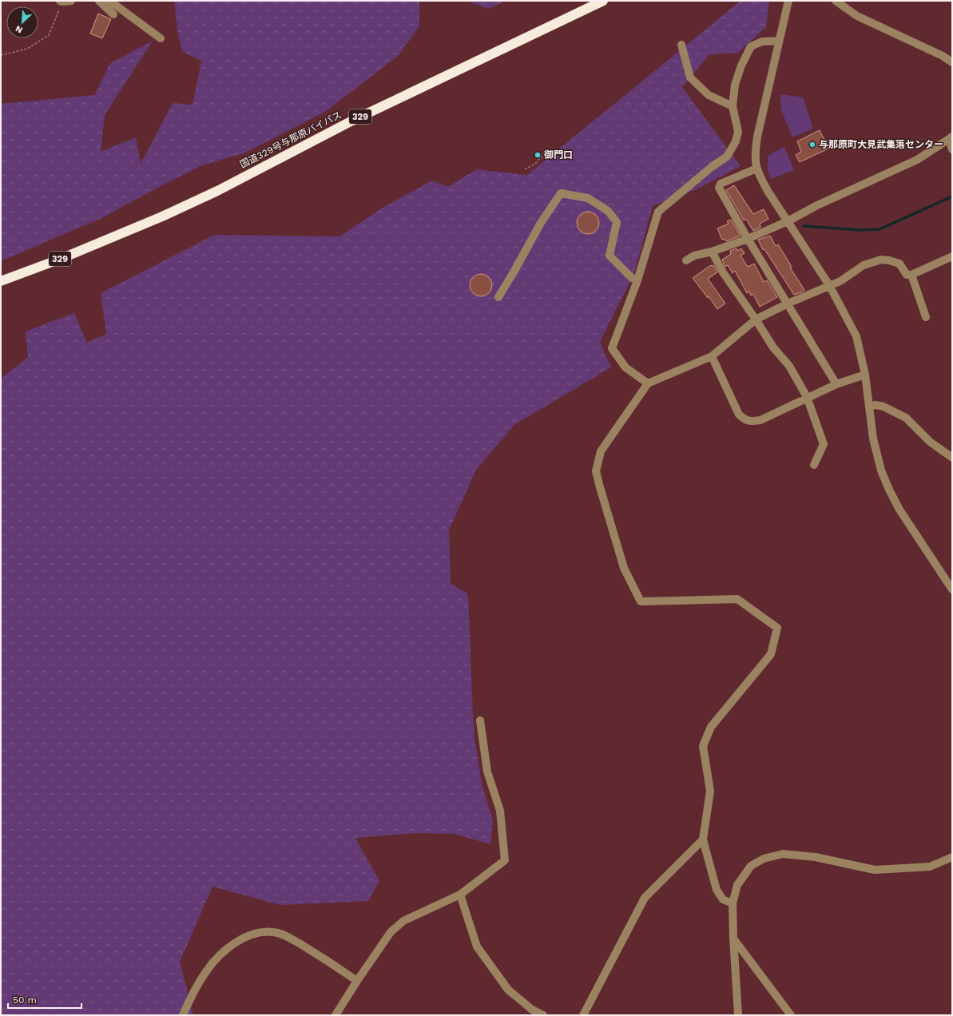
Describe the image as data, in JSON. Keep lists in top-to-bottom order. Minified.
{"streets":{"highway":["329","国道329号与那原バイパス"]},"places":["与那原町大見武集落センター","御門口"],"scale_bar":"50 m","north":"bottom left"}
